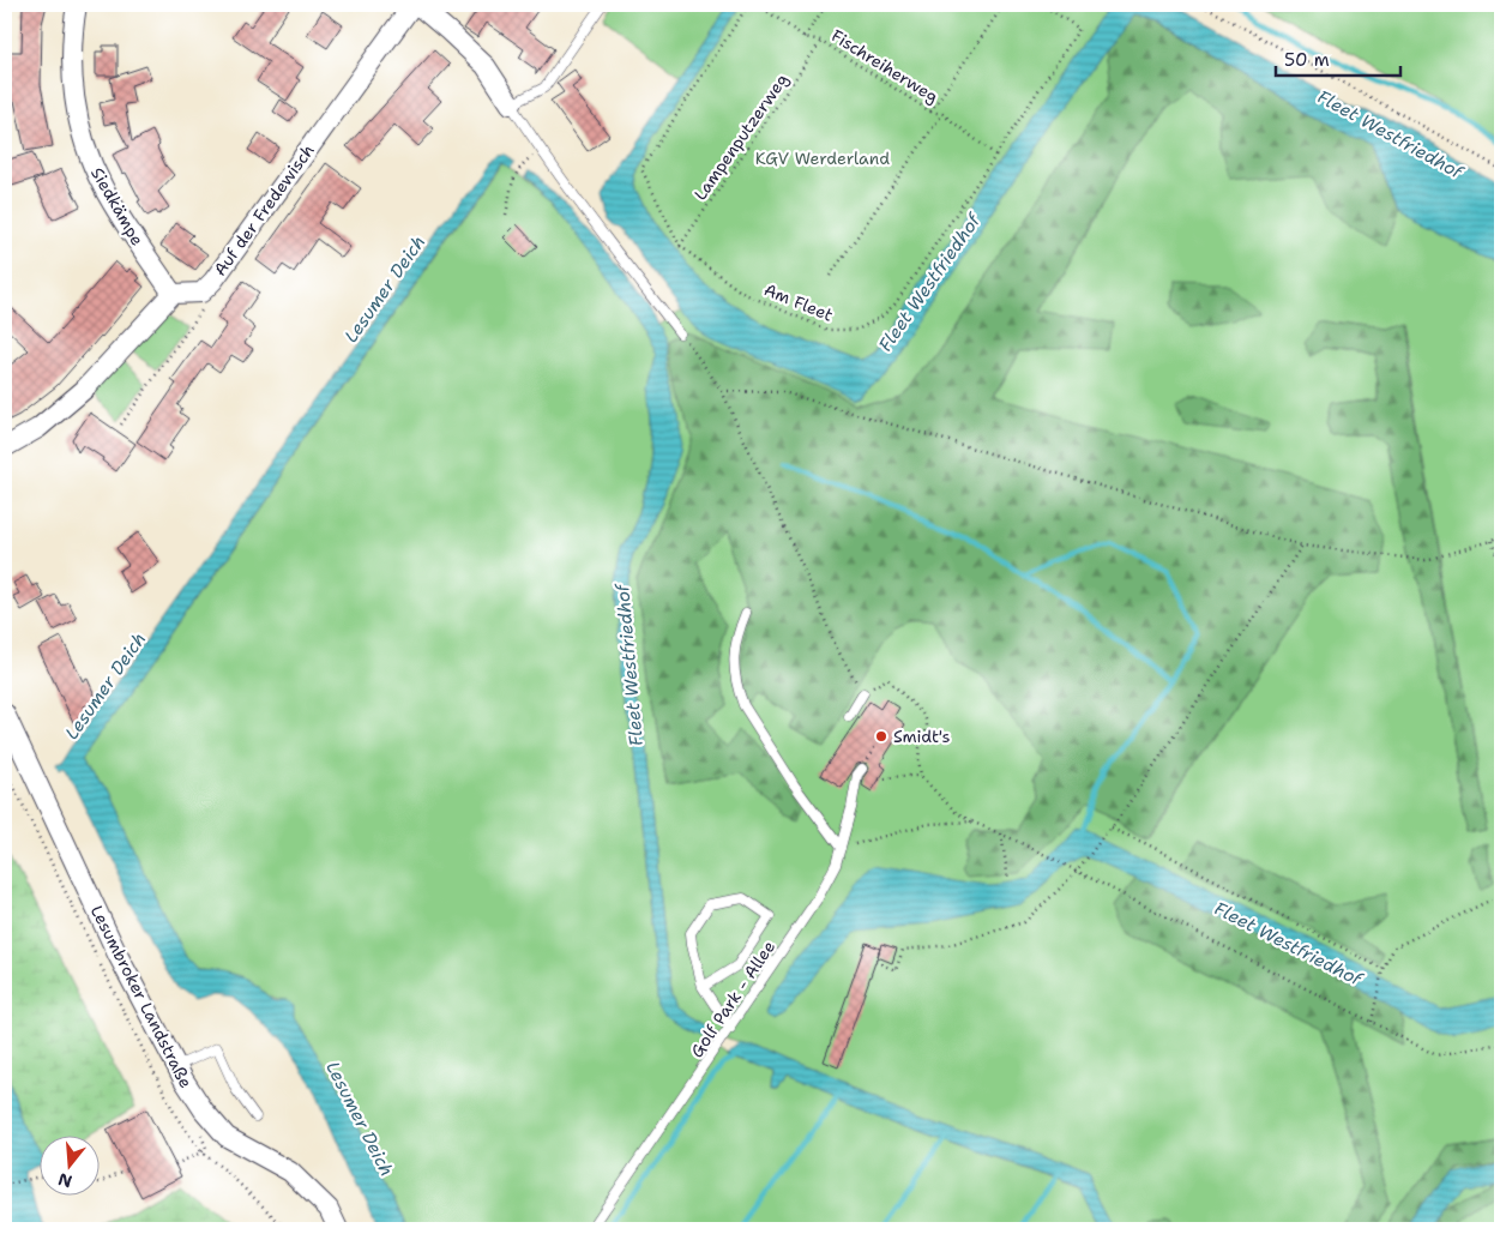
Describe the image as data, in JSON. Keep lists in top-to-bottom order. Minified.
{"streets":{"street":["Siedkämpe","Auf der Fredewisch","Lesumbroker Landstraße"],"lane":["Golf Park - Allee"],"path":["Fischreiherweg","Lampenputzerweg","Am Fleet"]},"crossings":[["Fischreiherweg","Lampenputzerweg"],["Fischreiherweg","Am Fleet"],["Lampenputzerweg","Am Fleet"],["Siedkämpe","Auf der Fredewisch"]],"water":["Fleet Westfriedhof","Lesumer Deich"],"parks":["KGV Werderland"],"places":["Smidt's"],"scale_bar":"50 m","north":"bottom"}
